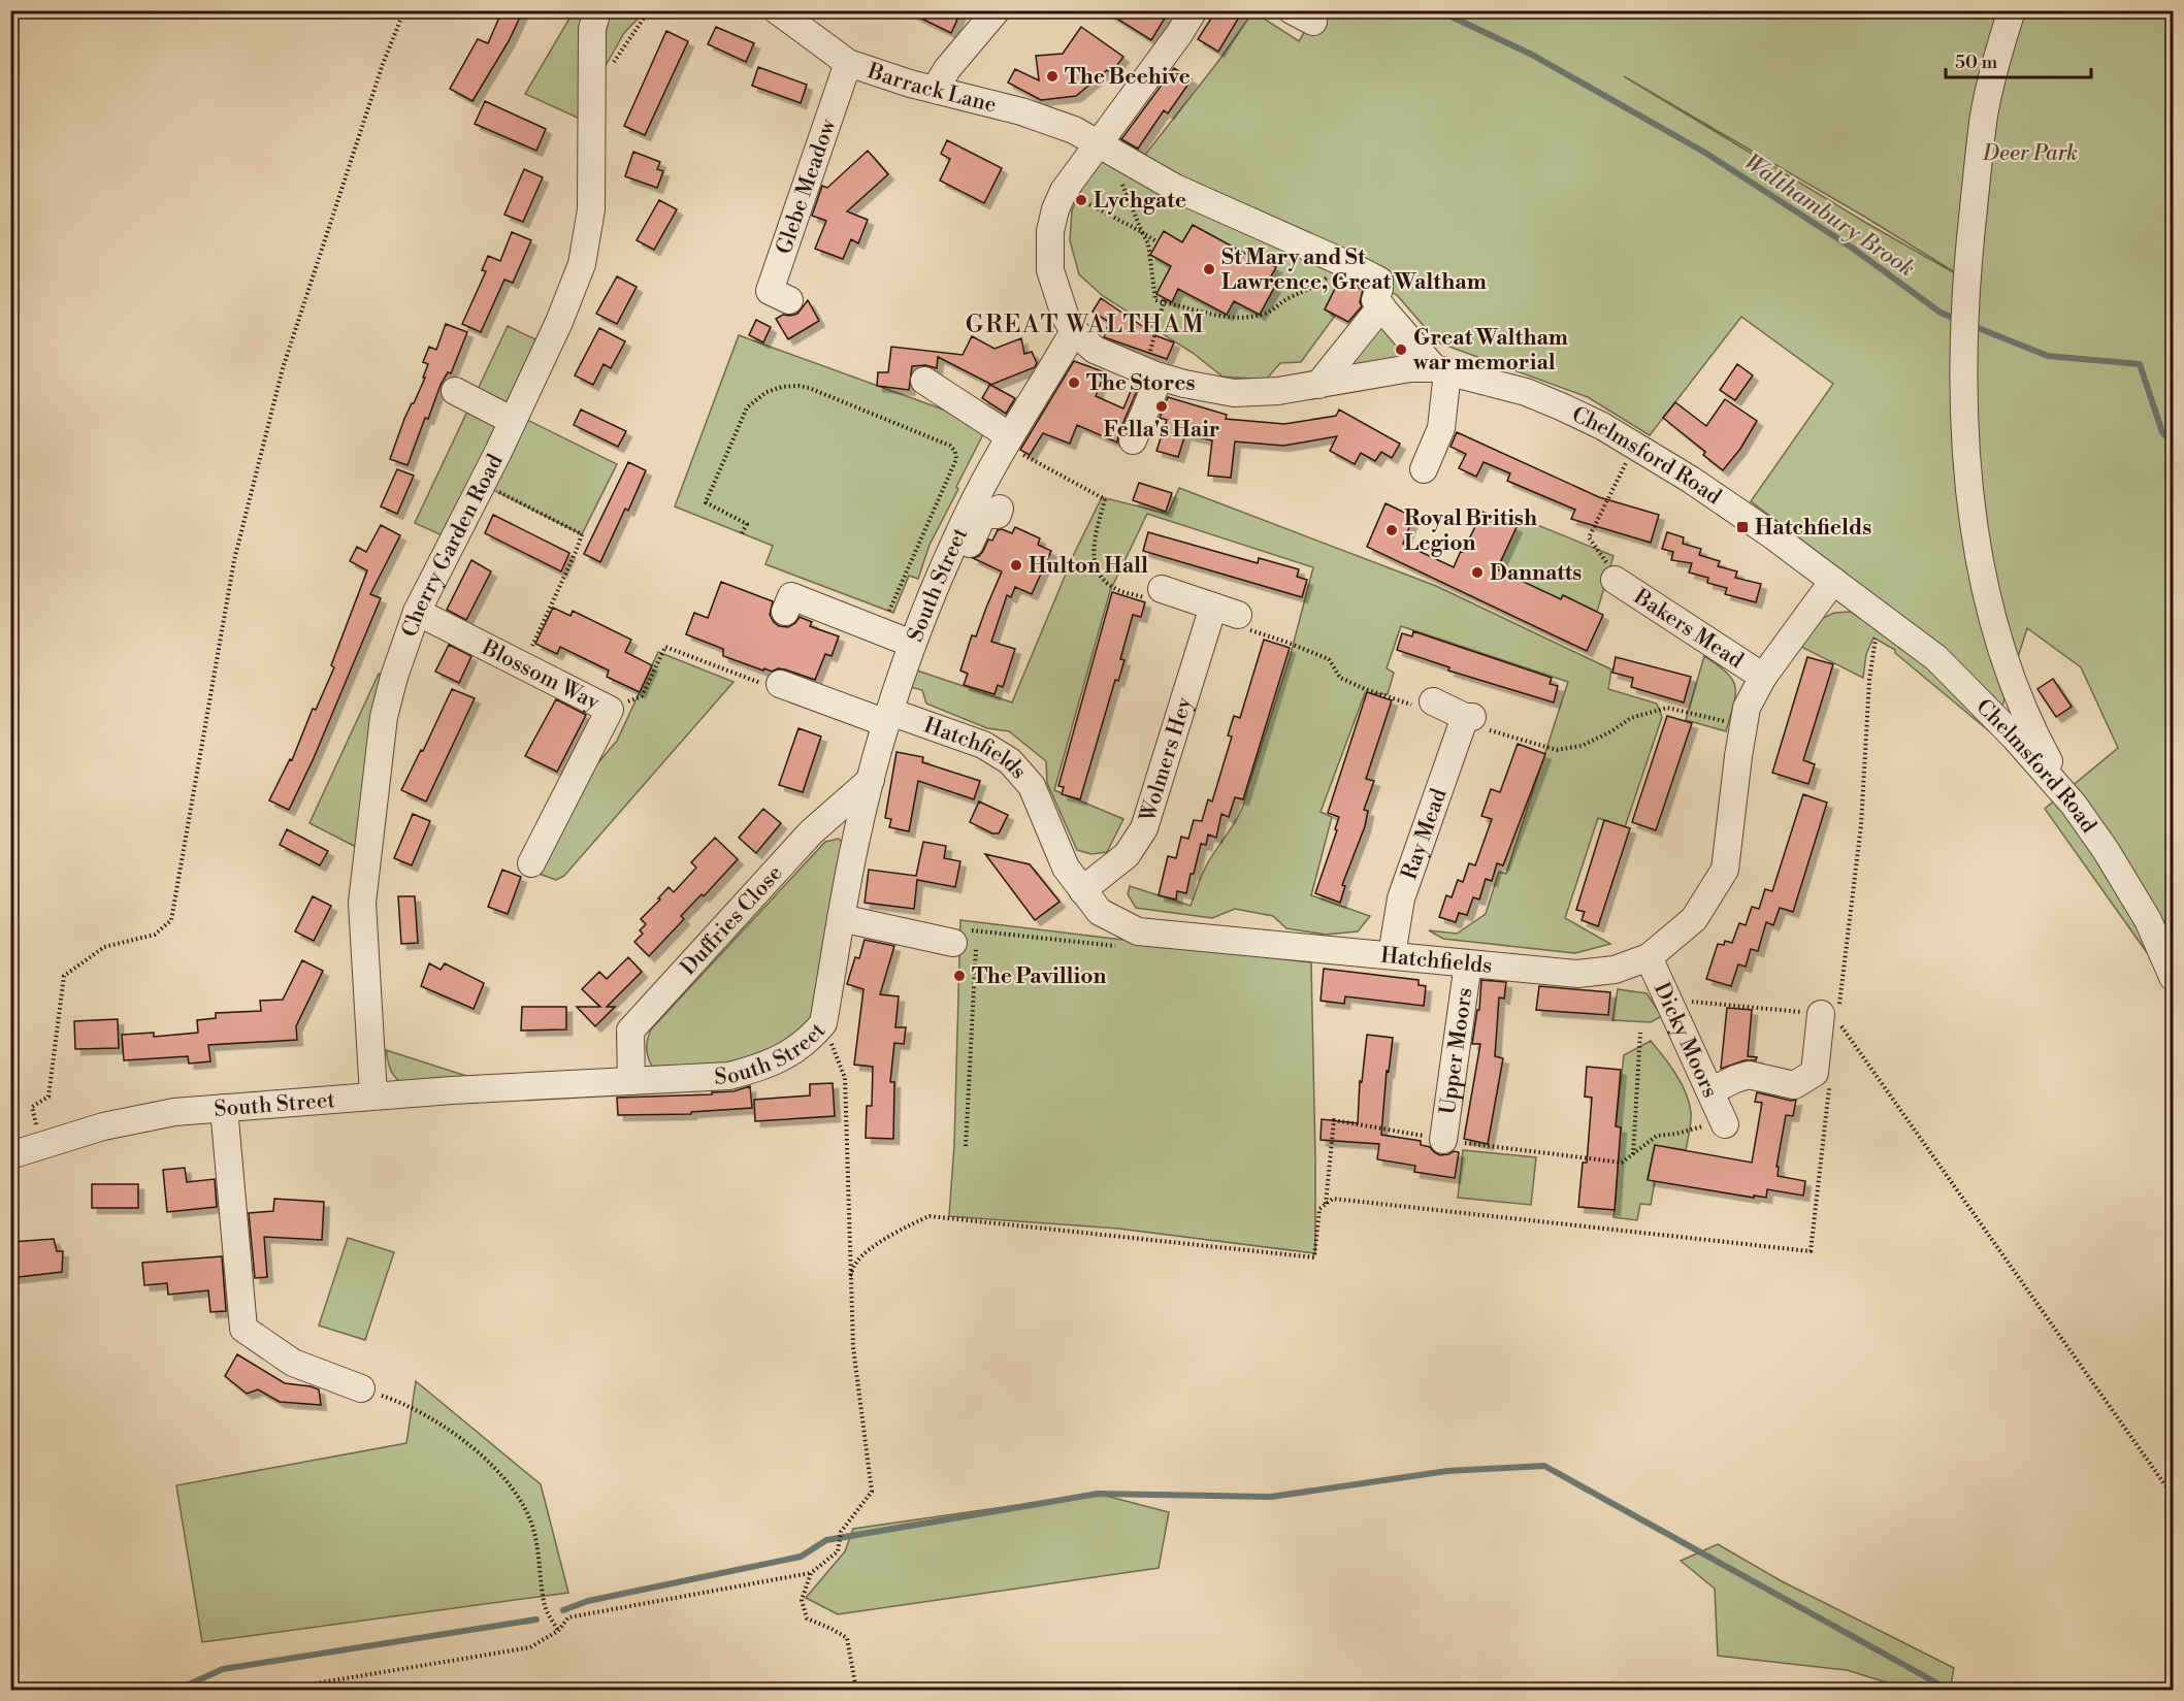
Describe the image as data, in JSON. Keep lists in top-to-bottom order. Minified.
{"streets":{"street":["Barrack Lane","Glebe Meadow","Chelmsford Road","Cherry Garden Road","South Street","Bakers Mead","Blossom Way","Hatchfields","Wolmers Hey","Ray Mead","Duffries Close","Dicky Moors","Upper Moors"]},"crossings":[["Barrack Lane","Glebe Meadow"],["Chelmsford Road","South Street"],["Chelmsford Road","Hatchfields"],["Cherry Garden Road","South Street"],["Cherry Garden Road","Blossom Way"],["South Street","Hatchfields"],["South Street","Duffries Close"],["Bakers Mead","Hatchfields"],["Hatchfields","Wolmers Hey"],["Hatchfields","Ray Mead"],["Hatchfields","Dicky Moors"],["Hatchfields","Upper Moors"]],"districts":["GREAT WALTHAM"],"water":["Walthambury Brook"],"parks":["Deer Park"],"places":{"other":["The Beehive","Lychgate","St Mary and St Lawrence, Great Waltham","Great Waltham war memorial","The Stores","Fella's Hair","Royal British Legion","Hulton Hall","Dannatts","The Pavillion"],"transit":["Hatchfields"]},"scale_bar":"50 m"}
